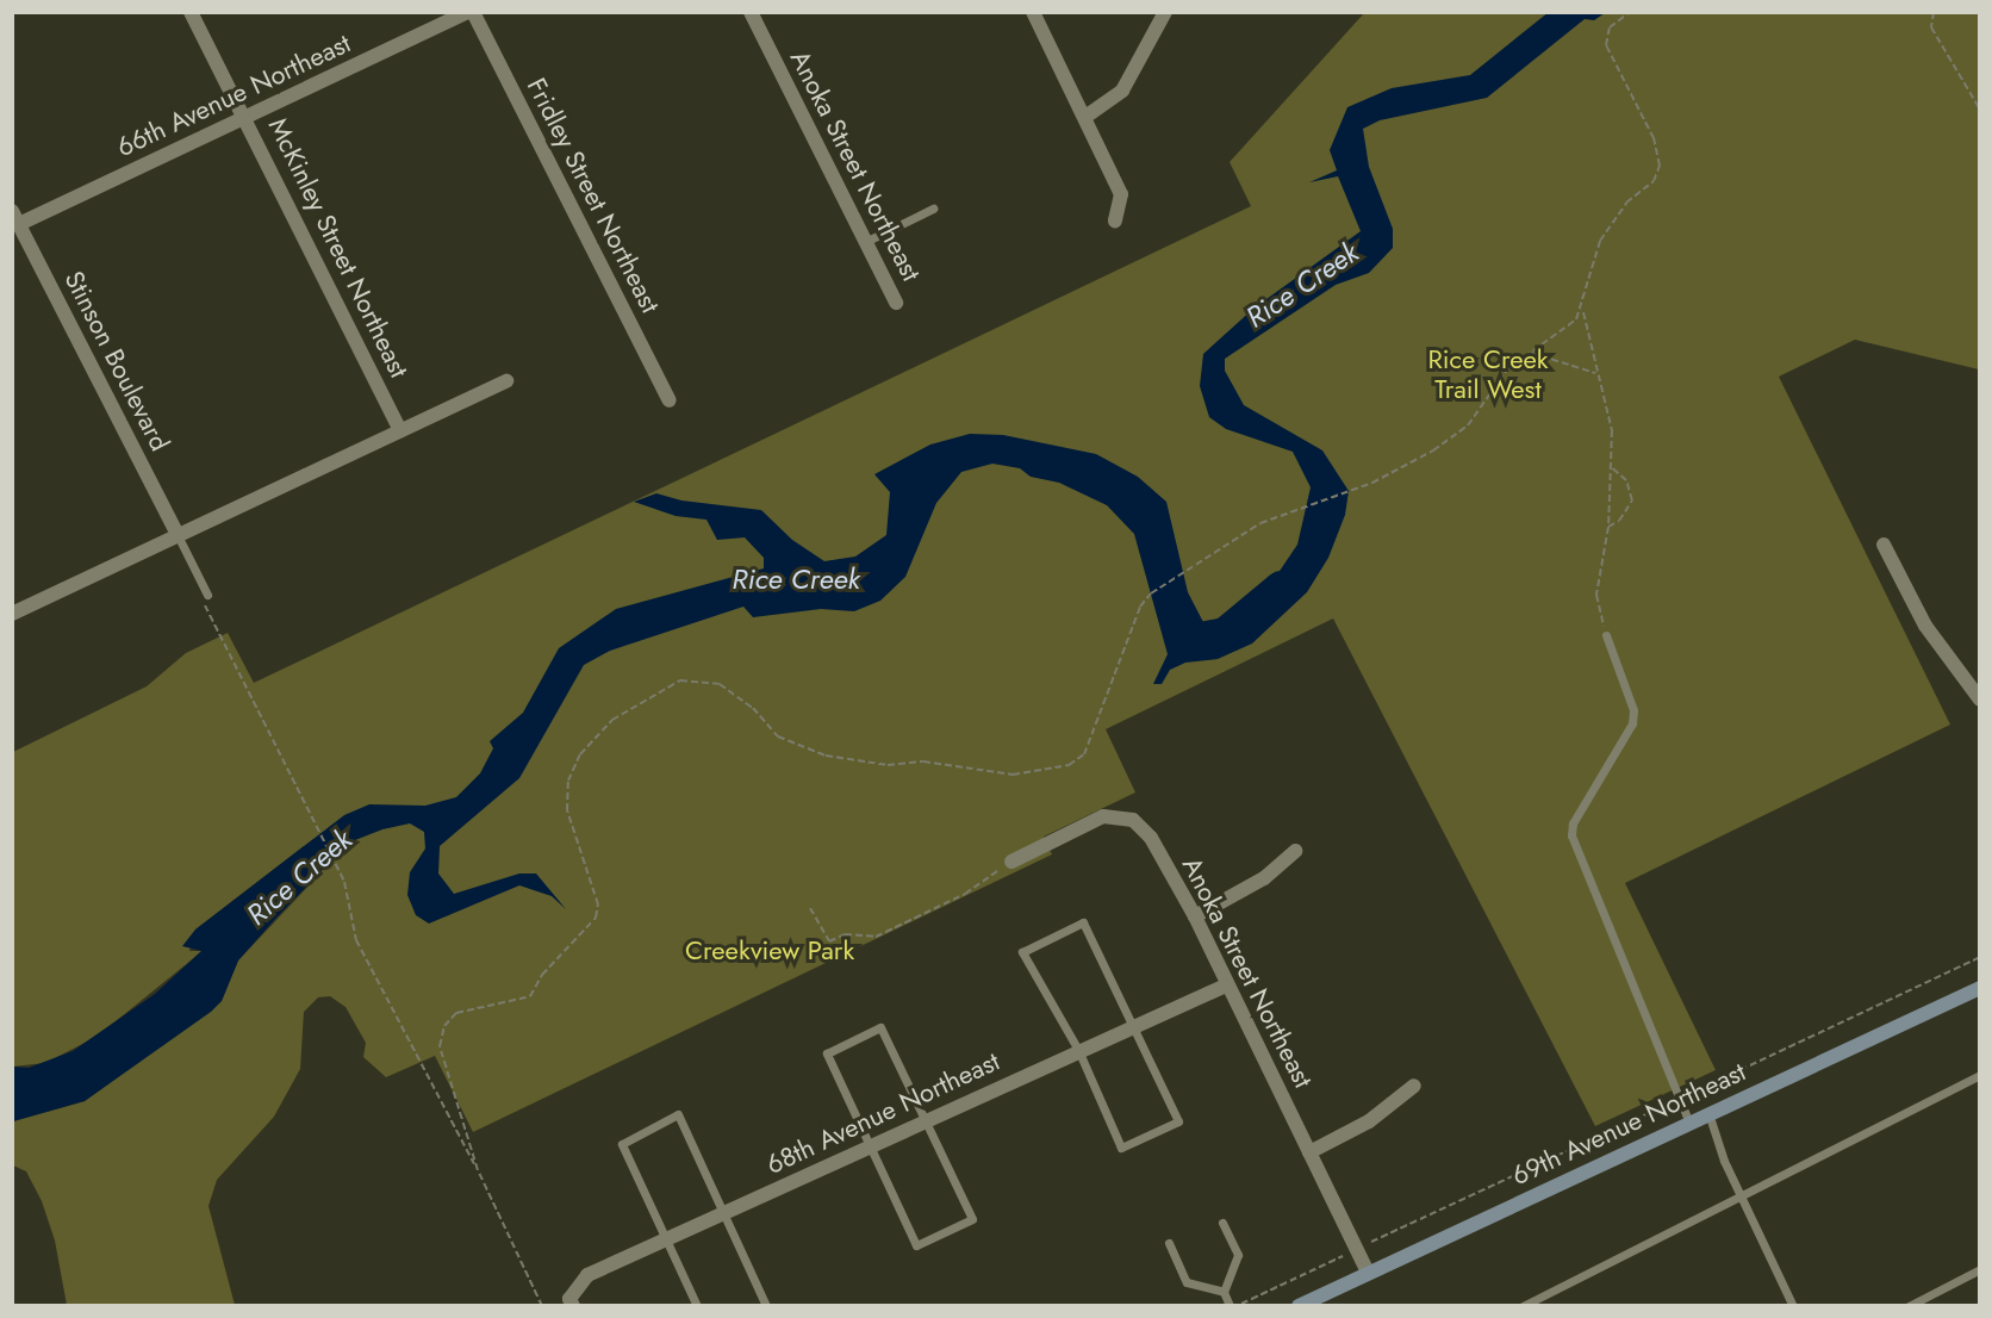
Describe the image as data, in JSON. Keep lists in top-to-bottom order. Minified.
{"streets":{"street":["66th Avenue Northeast","Anoka Street Northeast","Fridley Street Northeast","McKinley Street Northeast","Stinson Boulevard","68th Avenue Northeast","69th Avenue Northeast"]},"crossings":[["66th Avenue Northeast","Fridley Street Northeast"],["66th Avenue Northeast","McKinley Street Northeast"],["66th Avenue Northeast","Stinson Boulevard"],["Anoka Street Northeast","68th Avenue Northeast"],["Anoka Street Northeast","69th Avenue Northeast"]],"water":["Rice Creek"],"parks":["Rice Creek Trail West","Creekview Park"]}
